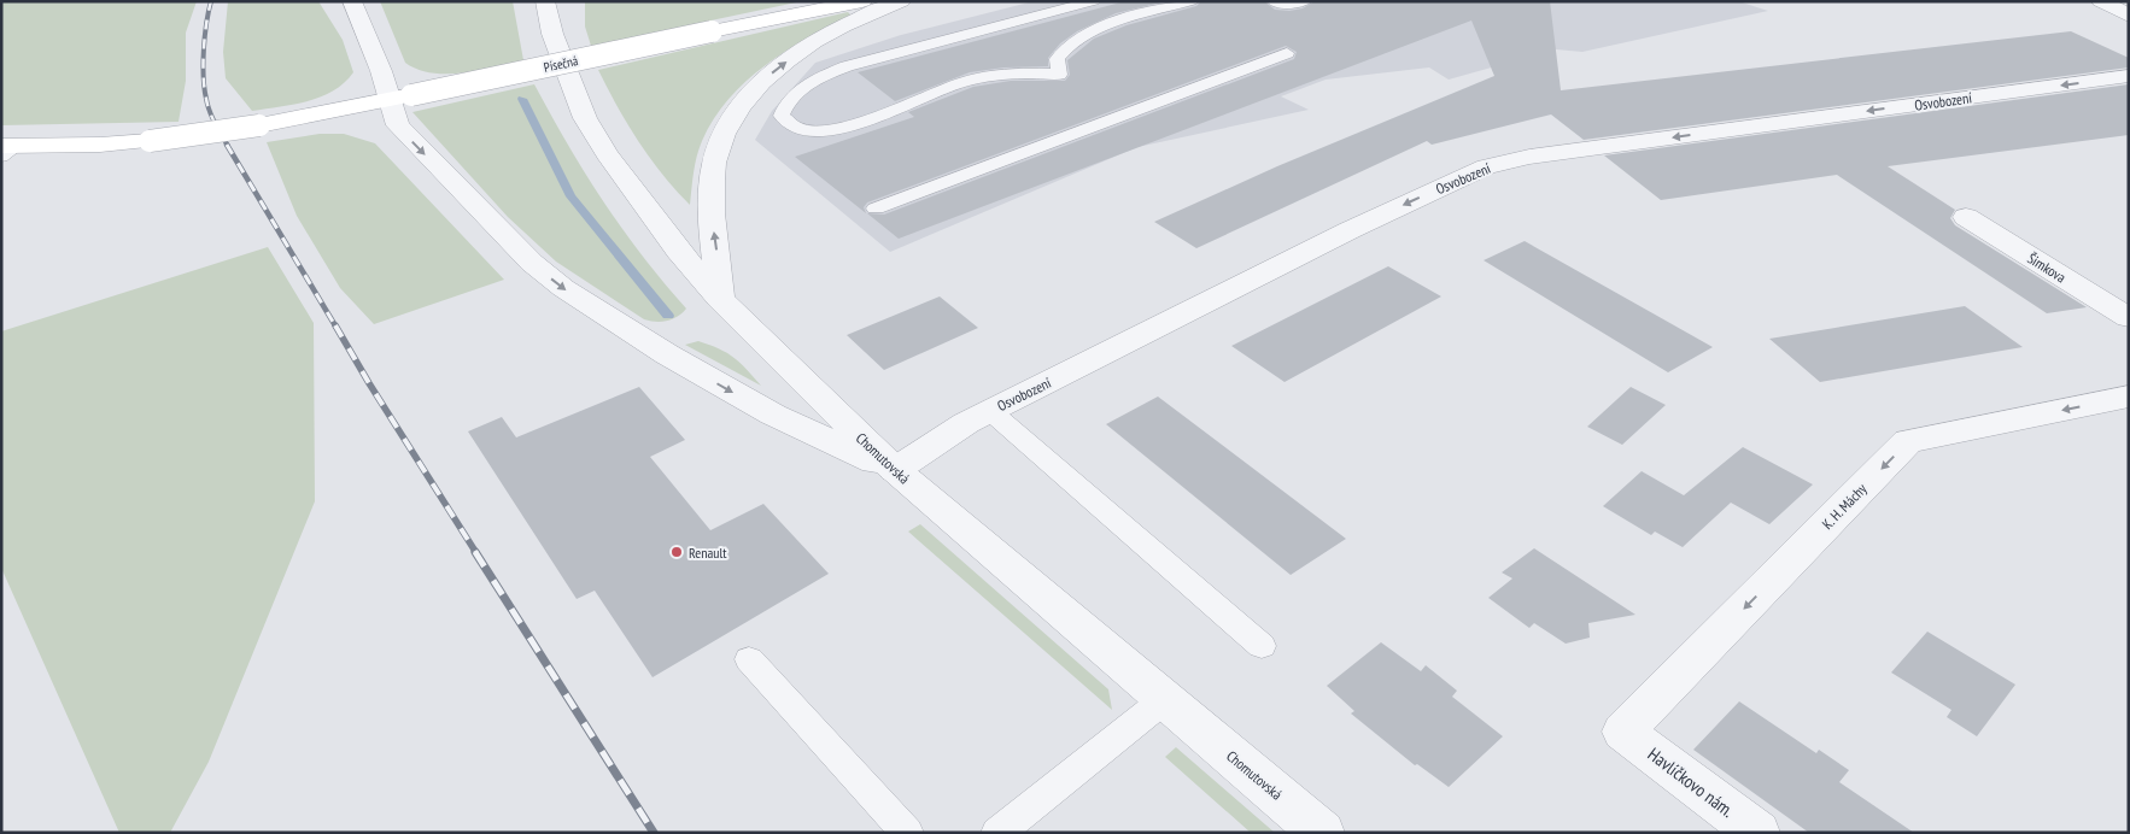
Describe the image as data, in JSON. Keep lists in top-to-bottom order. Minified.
{"streets":{"main road":["Písečná"],"street":["Osvobození","Šimkova","Chomutovská","K. H. Máchy","Havlíčkovo nám."]},"crossings":[["Osvobození","Chomutovská"],["K. H. Máchy","Havlíčkovo nám."]],"one_way":["Osvobození","K. H. Máchy"],"places":["Renault"]}
